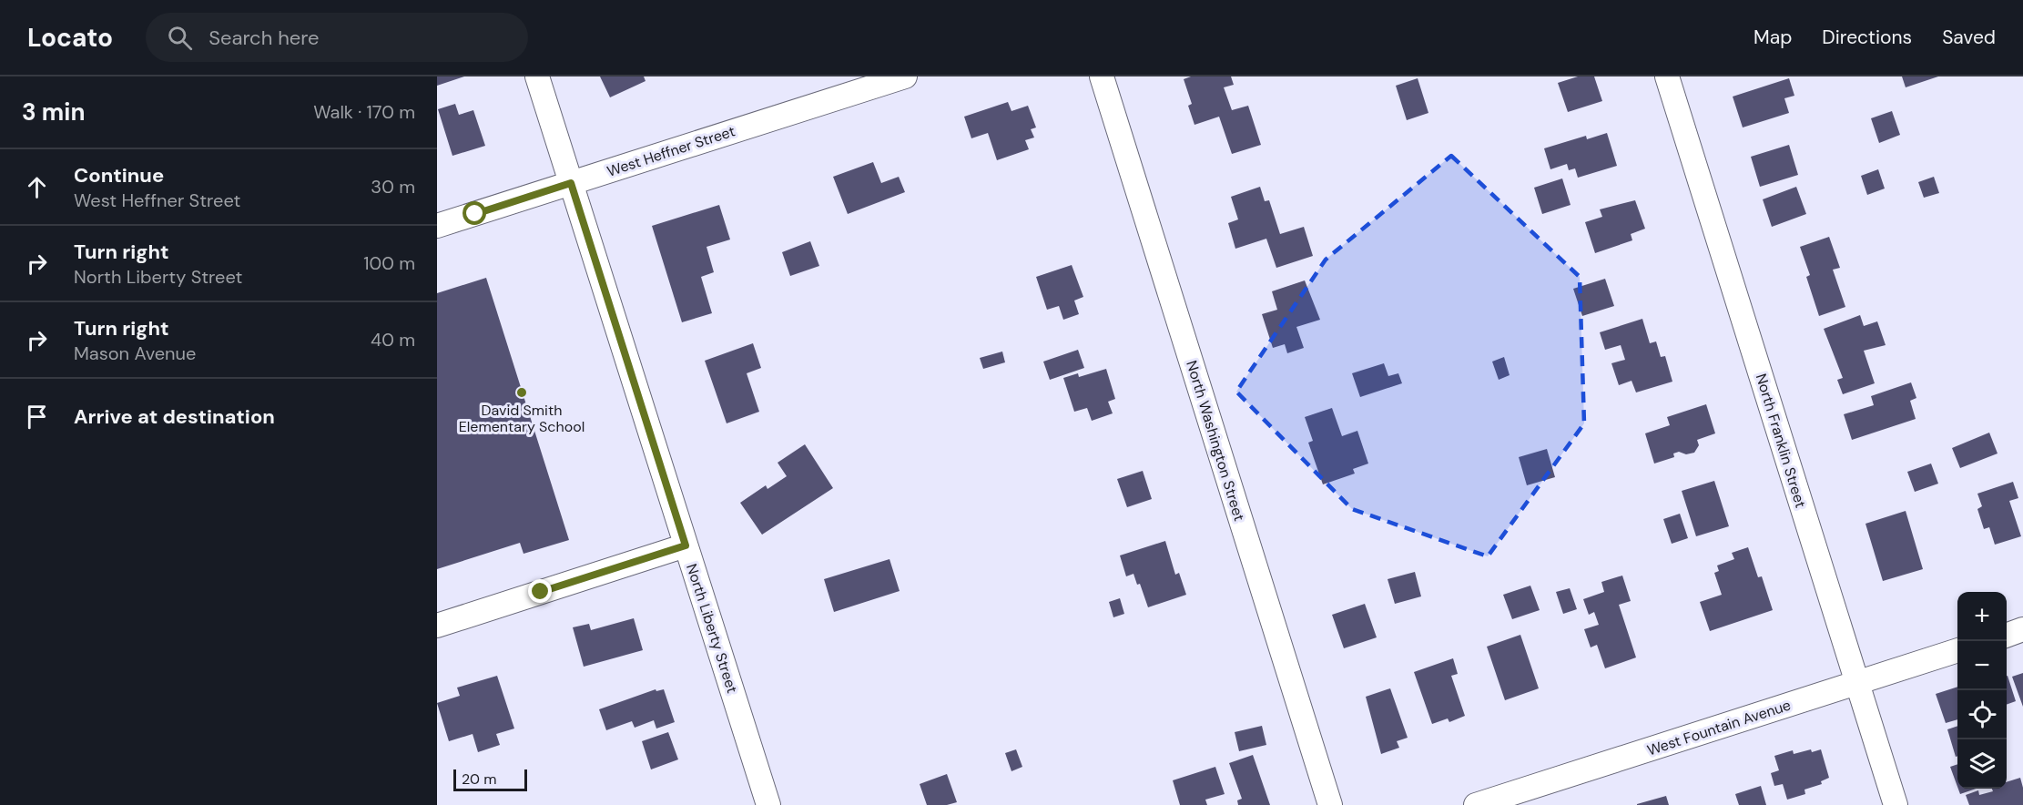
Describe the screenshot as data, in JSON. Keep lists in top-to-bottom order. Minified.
{"streets":{"street":["West Heffner Street","North Washington Street","North Franklin Street","North Liberty Street","West Fountain Avenue"]},"crossings":[["West Heffner Street","North Liberty Street"],["North Franklin Street","West Fountain Avenue"]],"places":["David Smith Elementary School"],"scale_bar":"20 m","page":{"header":"Locato","search":"Search here","nav":["Map","Directions","Saved"],"heading":["3 min","Walk · 170 m"],"list":[["Continue","West Heffner Street","30 m"],["Turn right","North Liberty Street","100 m"],["Turn right","Mason Avenue","40 m"],"Arrive at destination"],"map_buttons":["+","−"],"scale":"20 m"}}
